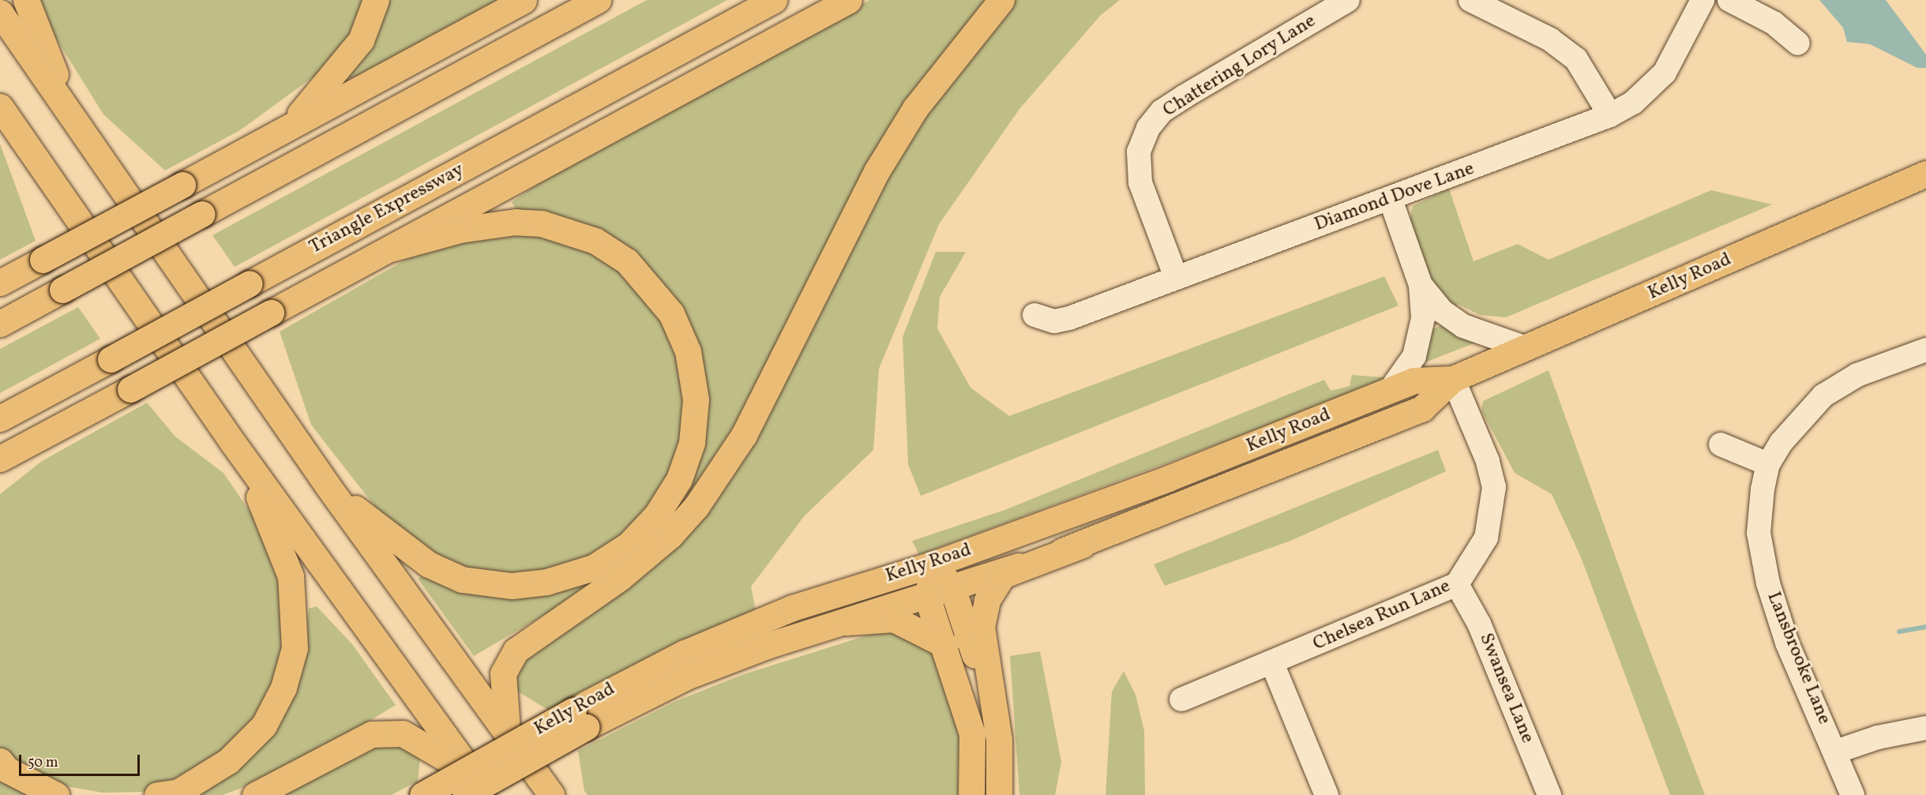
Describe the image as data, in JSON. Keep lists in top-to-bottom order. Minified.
{"streets":{"main road":["Triangle Expressway","Kelly Road"],"street":["Chattering Lory Lane","Diamond Dove Lane","Chelsea Run Lane","Lansbrooke Lane","Swansea Lane"]},"crossings":[["Chattering Lory Lane","Diamond Dove Lane"],["Kelly Road","Chelsea Run Lane"],["Chelsea Run Lane","Swansea Lane"]],"scale_bar":"50 m"}
